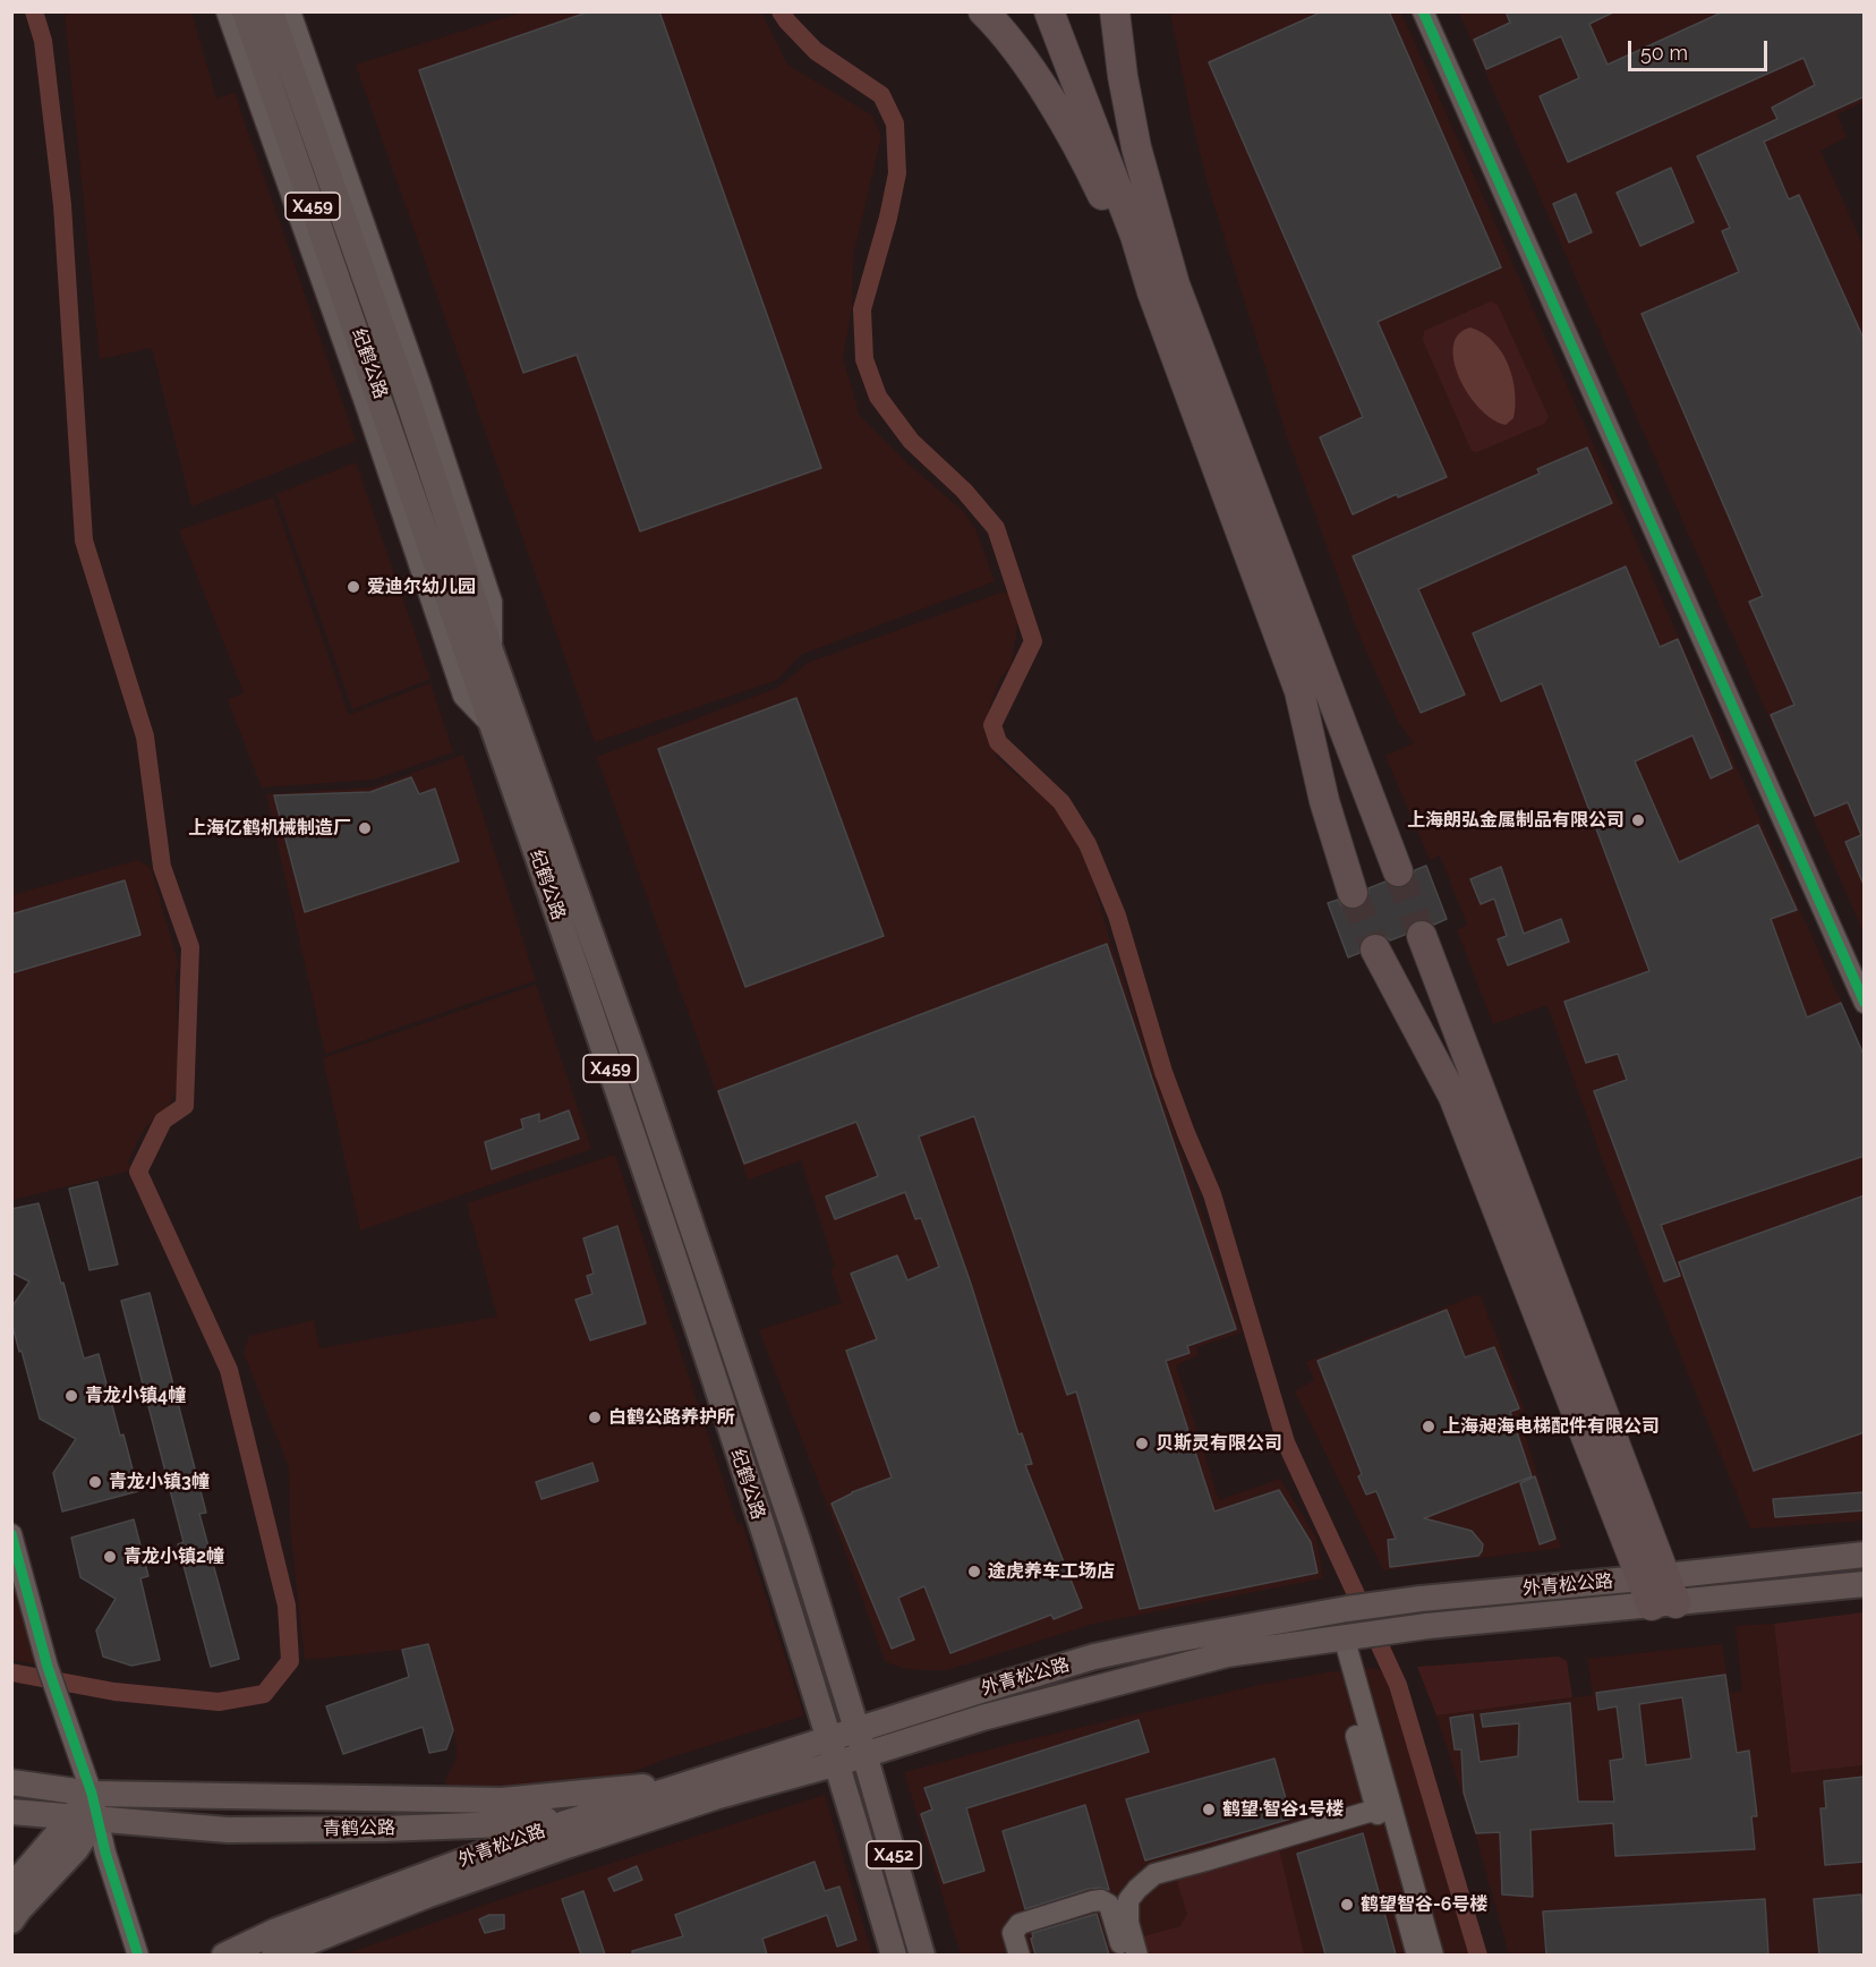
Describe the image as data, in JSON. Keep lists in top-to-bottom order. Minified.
{"streets":{"main road":["X459","纪鹤公路","外青松公路","青鹤公路","X452"]},"crossings":[["纪鹤公路","外青松公路"],["纪鹤公路","X452"],["外青松公路","青鹤公路"],["外青松公路","X452"]],"places":["爱迪尔幼儿园","上海朗弘金属制品有限公司","上海亿鹤机械制造厂","青龙小镇4幢","白鹤公路养护所","上海昶海电梯配件有限公司","贝斯灵有限公司","青龙小镇3幢","青龙小镇2幢","途虎养车工场店","鹤望·智谷1号楼","鹤望智谷-6号楼"],"scale_bar":"50 m"}
